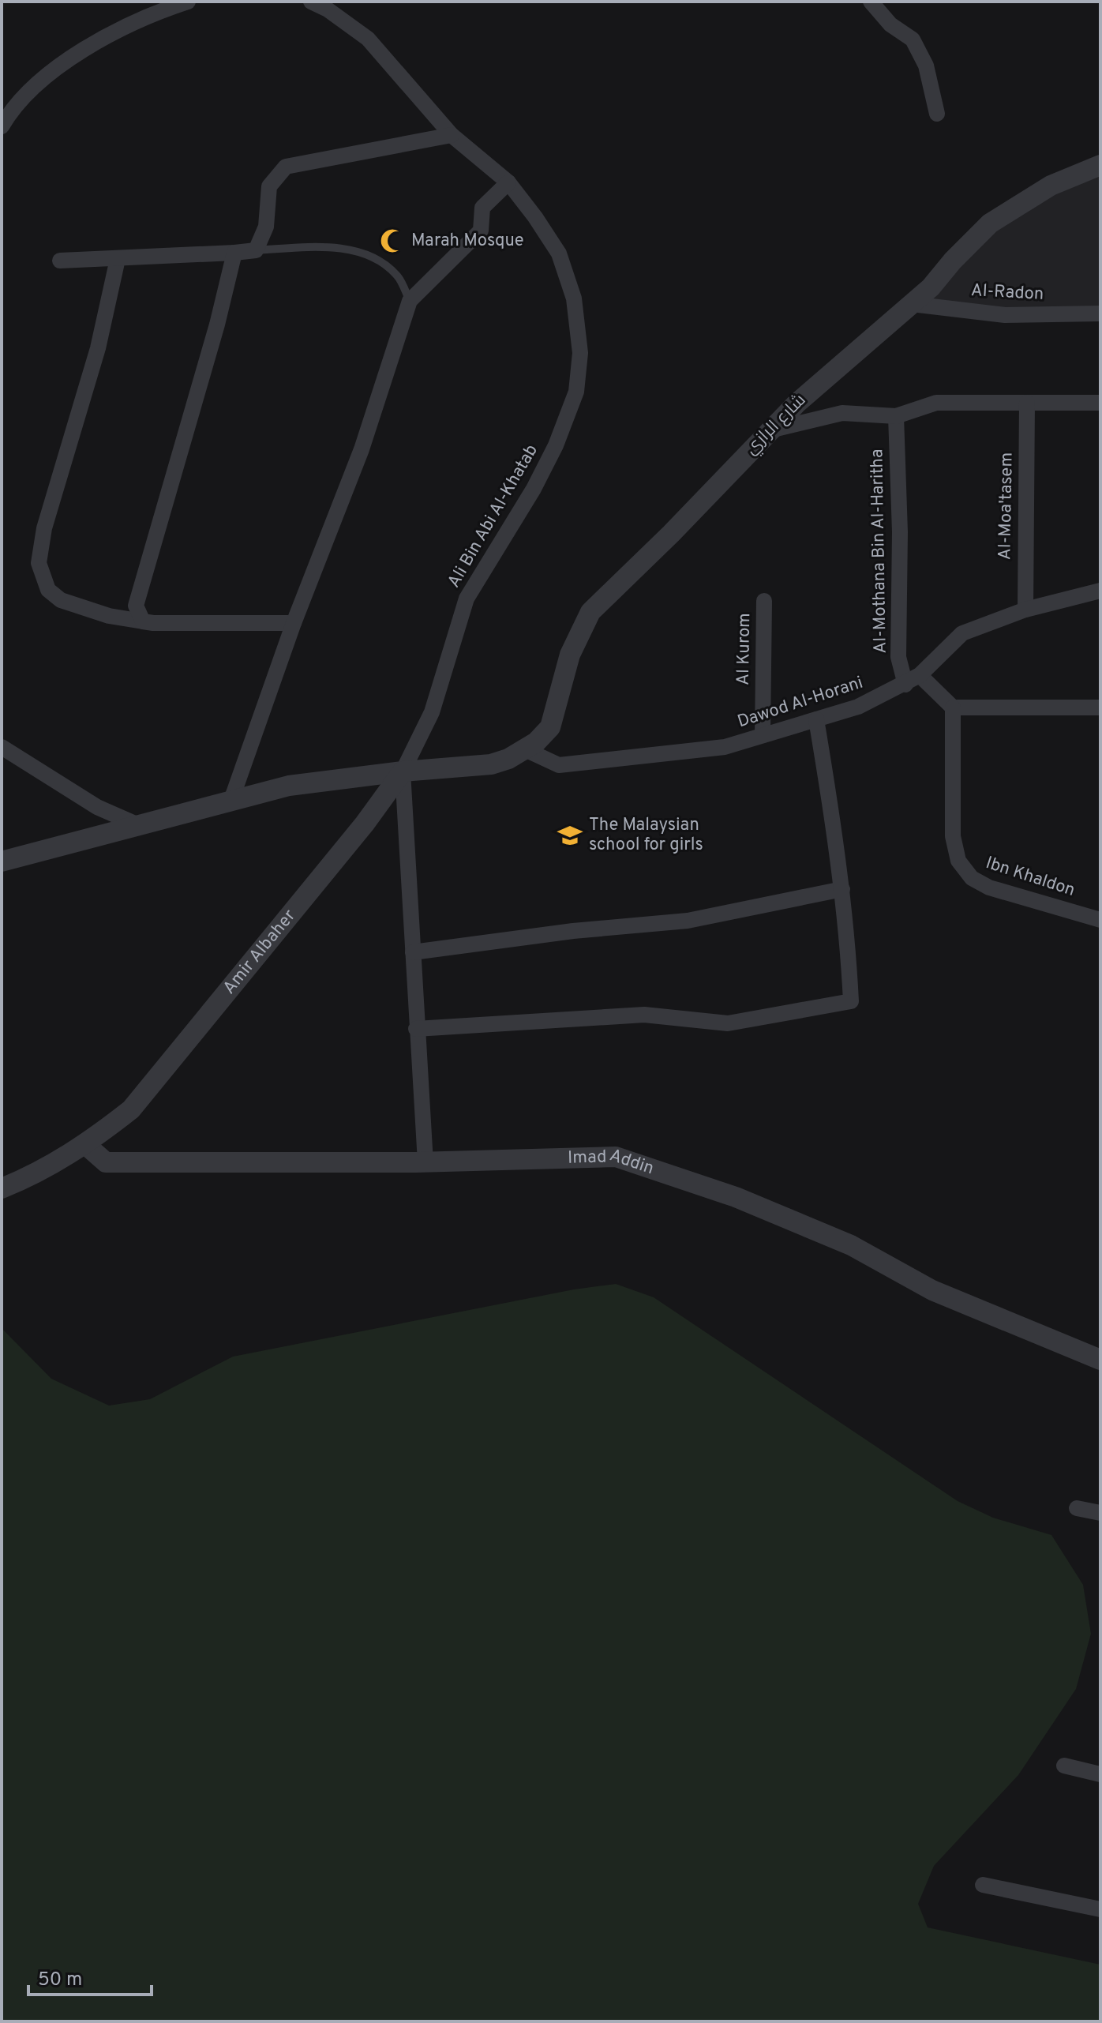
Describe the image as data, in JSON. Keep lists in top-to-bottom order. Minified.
{"streets":{"street":["Al-Radon","شارع الرازي","Al-Moa'tasem","Ali Bin Abi Al-Khatab","Al-Mothana Bin Al-Haritha","Al Kurom","Dawod Al-Horani","Ibn Khaldon","Amir Albaher","Imad Addin"]},"crossings":[["Al-Radon","شارع الرازي"],["شارع الرازي","Dawod Al-Horani"],["Al-Moa'tasem","Dawod Al-Horani"],["Ali Bin Abi Al-Khatab","Amir Albaher"],["Al-Mothana Bin Al-Haritha","Dawod Al-Horani"],["Al Kurom","Dawod Al-Horani"],["Amir Albaher","Imad Addin"]],"places":{"mosque":["Marah Mosque"],"school or university":["The Malaysian school for girls"]},"scale_bar":"50 m"}
